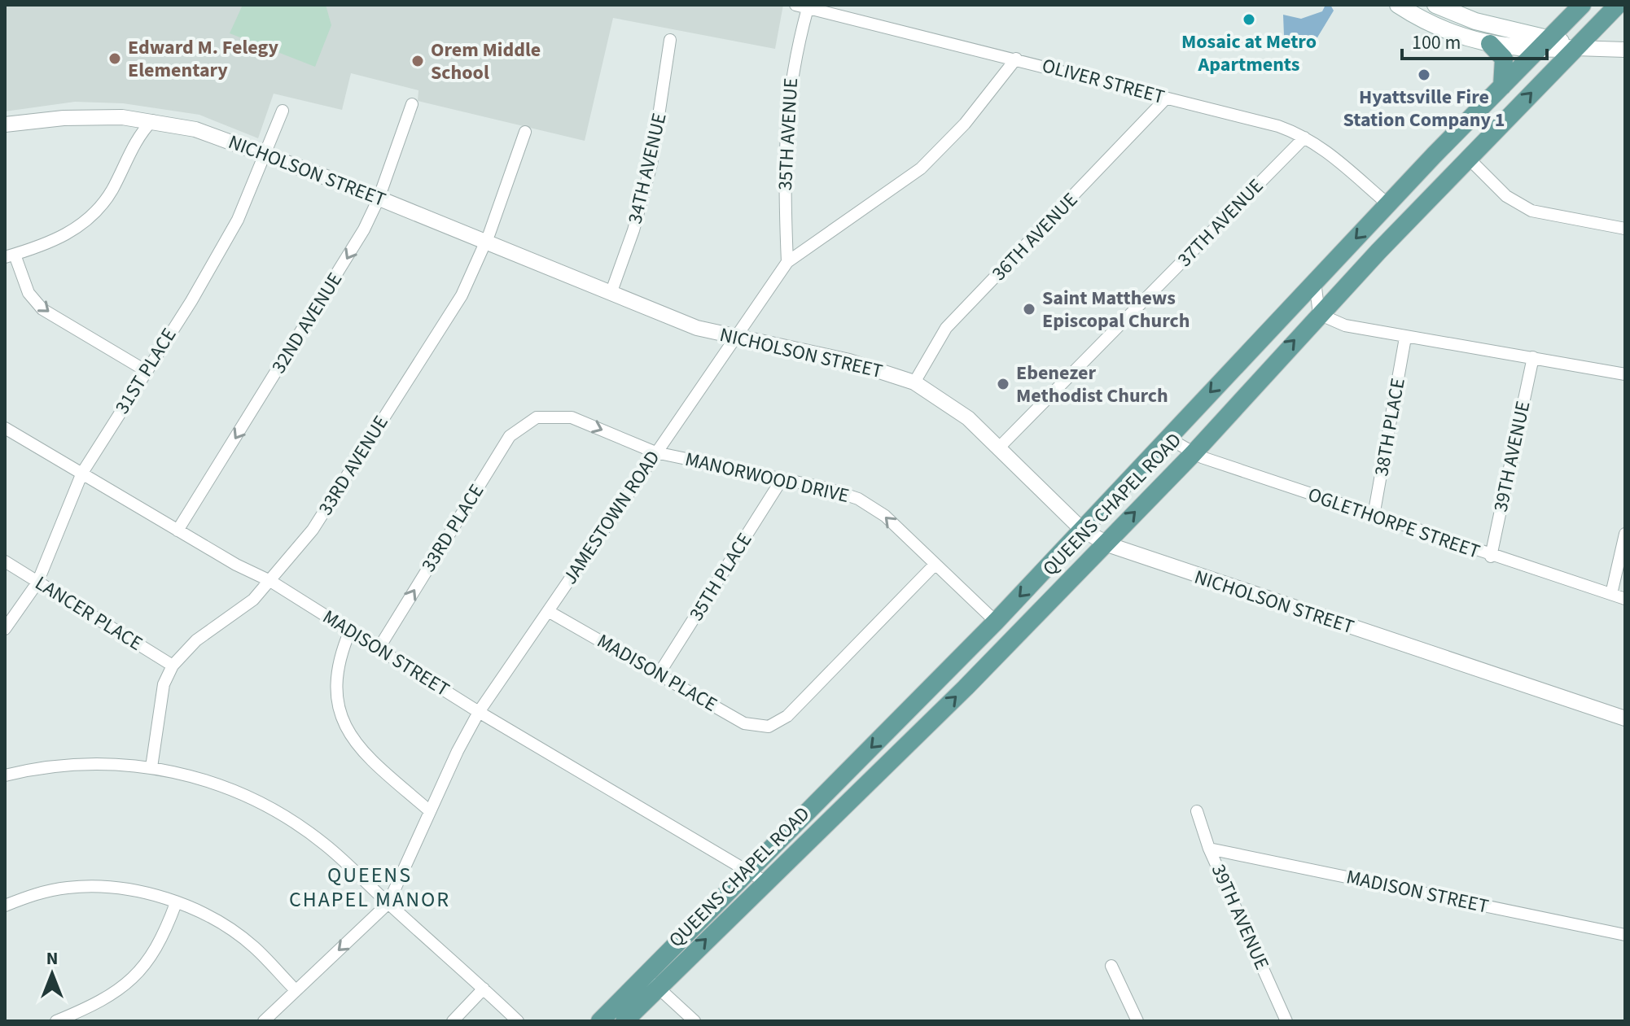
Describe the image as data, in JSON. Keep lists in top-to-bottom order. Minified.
{"streets":{"main road":["QUEENS CHAPEL ROAD"],"street":["OLIVER STREET","35TH AVENUE","34TH AVENUE","NICHOLSON STREET","37TH AVENUE","36TH AVENUE","32ND AVENUE","31ST PLACE","38TH PLACE","39TH AVENUE","33RD AVENUE","MANORWOOD DRIVE","JAMESTOWN ROAD","OGLETHORPE STREET","33RD PLACE","35TH PLACE","LANCER PLACE","MADISON STREET","MADISON PLACE"]},"crossings":[["OLIVER STREET","35TH AVENUE"],["OLIVER STREET","37TH AVENUE"],["OLIVER STREET","36TH AVENUE"],["OLIVER STREET","QUEENS CHAPEL ROAD"],["OLIVER STREET","JAMESTOWN ROAD"],["35TH AVENUE","JAMESTOWN ROAD"],["34TH AVENUE","NICHOLSON STREET"],["NICHOLSON STREET","37TH AVENUE"],["NICHOLSON STREET","36TH AVENUE"],["NICHOLSON STREET","32ND AVENUE"],["NICHOLSON STREET","31ST PLACE"],["NICHOLSON STREET","33RD AVENUE"],["NICHOLSON STREET","QUEENS CHAPEL ROAD"],["NICHOLSON STREET","JAMESTOWN ROAD"],["32ND AVENUE","MADISON STREET"],["31ST PLACE","LANCER PLACE"],["31ST PLACE","MADISON STREET"],["38TH PLACE","OGLETHORPE STREET"],["39TH AVENUE","OGLETHORPE STREET"],["39TH AVENUE","MADISON STREET"],["33RD AVENUE","LANCER PLACE"],["33RD AVENUE","MADISON STREET"],["MANORWOOD DRIVE","QUEENS CHAPEL ROAD"],["MANORWOOD DRIVE","JAMESTOWN ROAD"],["MANORWOOD DRIVE","33RD PLACE"],["MANORWOOD DRIVE","35TH PLACE"],["MANORWOOD DRIVE","MADISON PLACE"],["QUEENS CHAPEL ROAD","OGLETHORPE STREET"],["QUEENS CHAPEL ROAD","MADISON STREET"],["JAMESTOWN ROAD","MADISON STREET"],["JAMESTOWN ROAD","MADISON PLACE"],["33RD PLACE","MADISON STREET"],["35TH PLACE","MADISON PLACE"]],"one_way":["32ND AVENUE","33RD PLACE"],"districts":["QUEENS CHAPEL MANOR"],"places":["Mosaic at Metro Apartments","Edward M. Felegy Elementary","Orem Middle School","Hyattsville Fire Station Company 1","Saint Matthews Episcopal Church","Ebenezer Methodist Church"],"scale_bar":"100 m","north":"top"}
